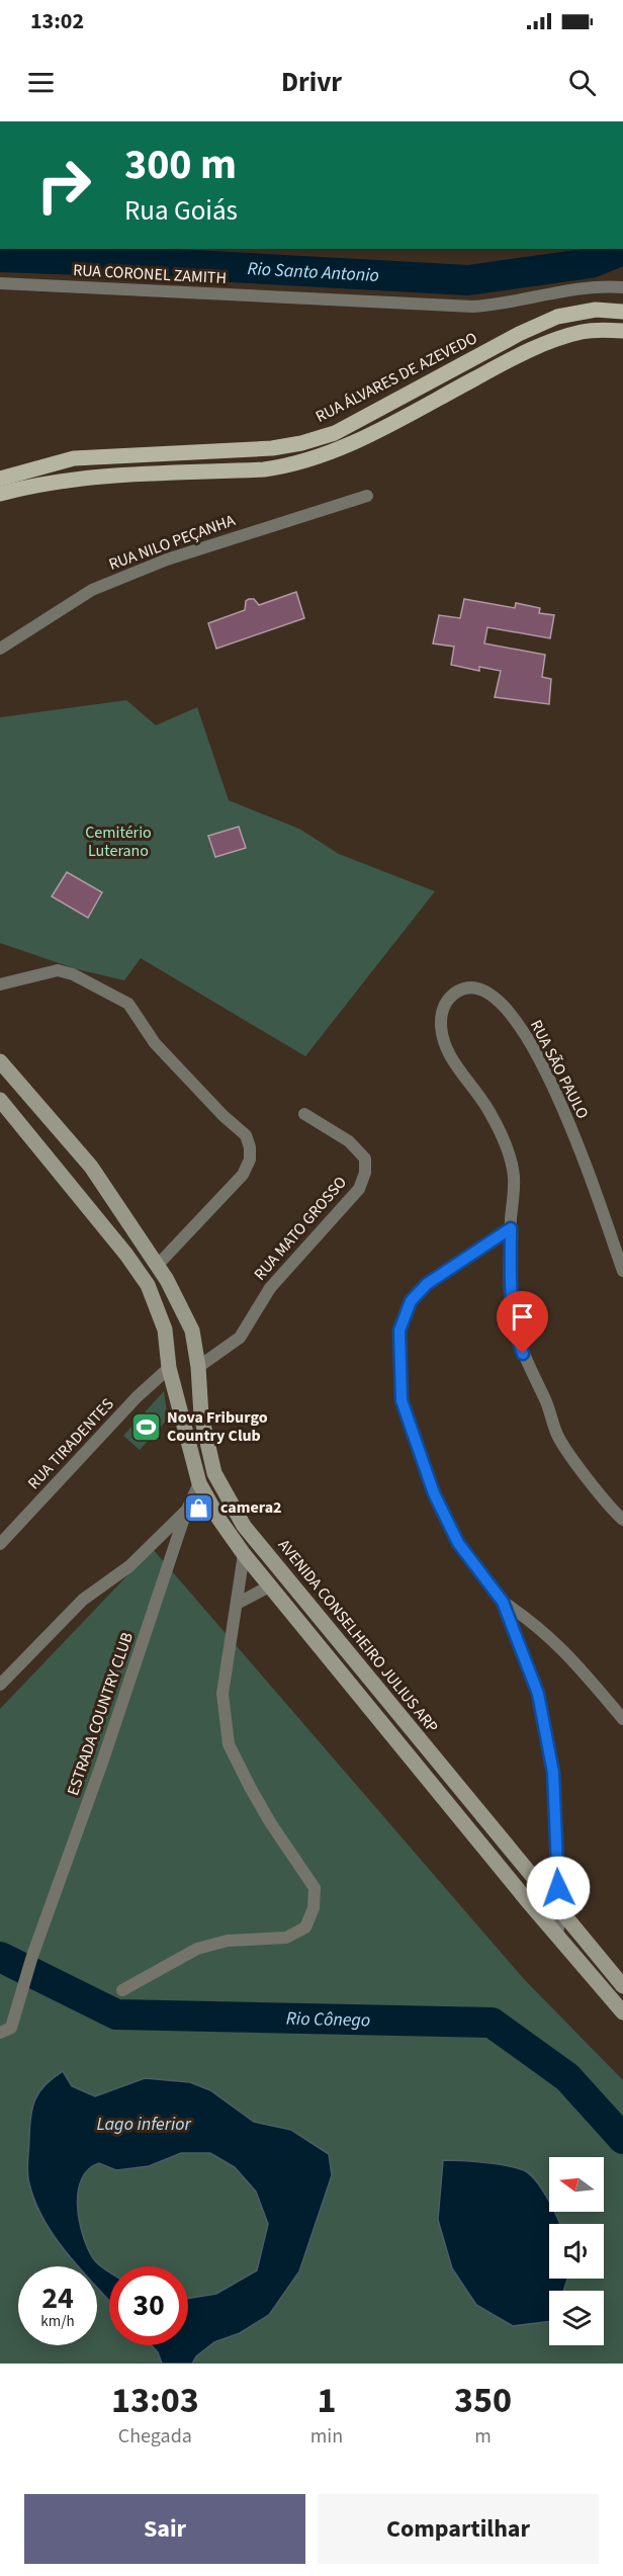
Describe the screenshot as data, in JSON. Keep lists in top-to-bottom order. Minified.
{"streets":{"main road":["RUA ÁLVARES DE AZEVEDO","AVENIDA CONSELHEIRO JULIUS ARP"],"street":["RUA CORONEL ZAMITH","RUA NILO PEÇANHA","RUA SÃO PAULO","RUA MATO GROSSO","RUA TIRADENTES","ESTRADA COUNTRY CLUB"]},"crossings":[["RUA MATO GROSSO","AVENIDA CONSELHEIRO JULIUS ARP"]],"water":["Rio Santo Antonio","Rio Cônego","Lago inferior"],"parks":["Cemitério Luterano"],"places":{"sports":["Nova Friburgo Country Club"],"shop":["camera2"]},"north":"left","page":{"status":"13:02","header":"Drivr","turn":["300 m","Rua Goiás"],"speed":"24 km/h","limit":"30","eta":["13:03","Chegada","1","min","350","m"],"buttons":["Sair","Compartilhar"]}}
